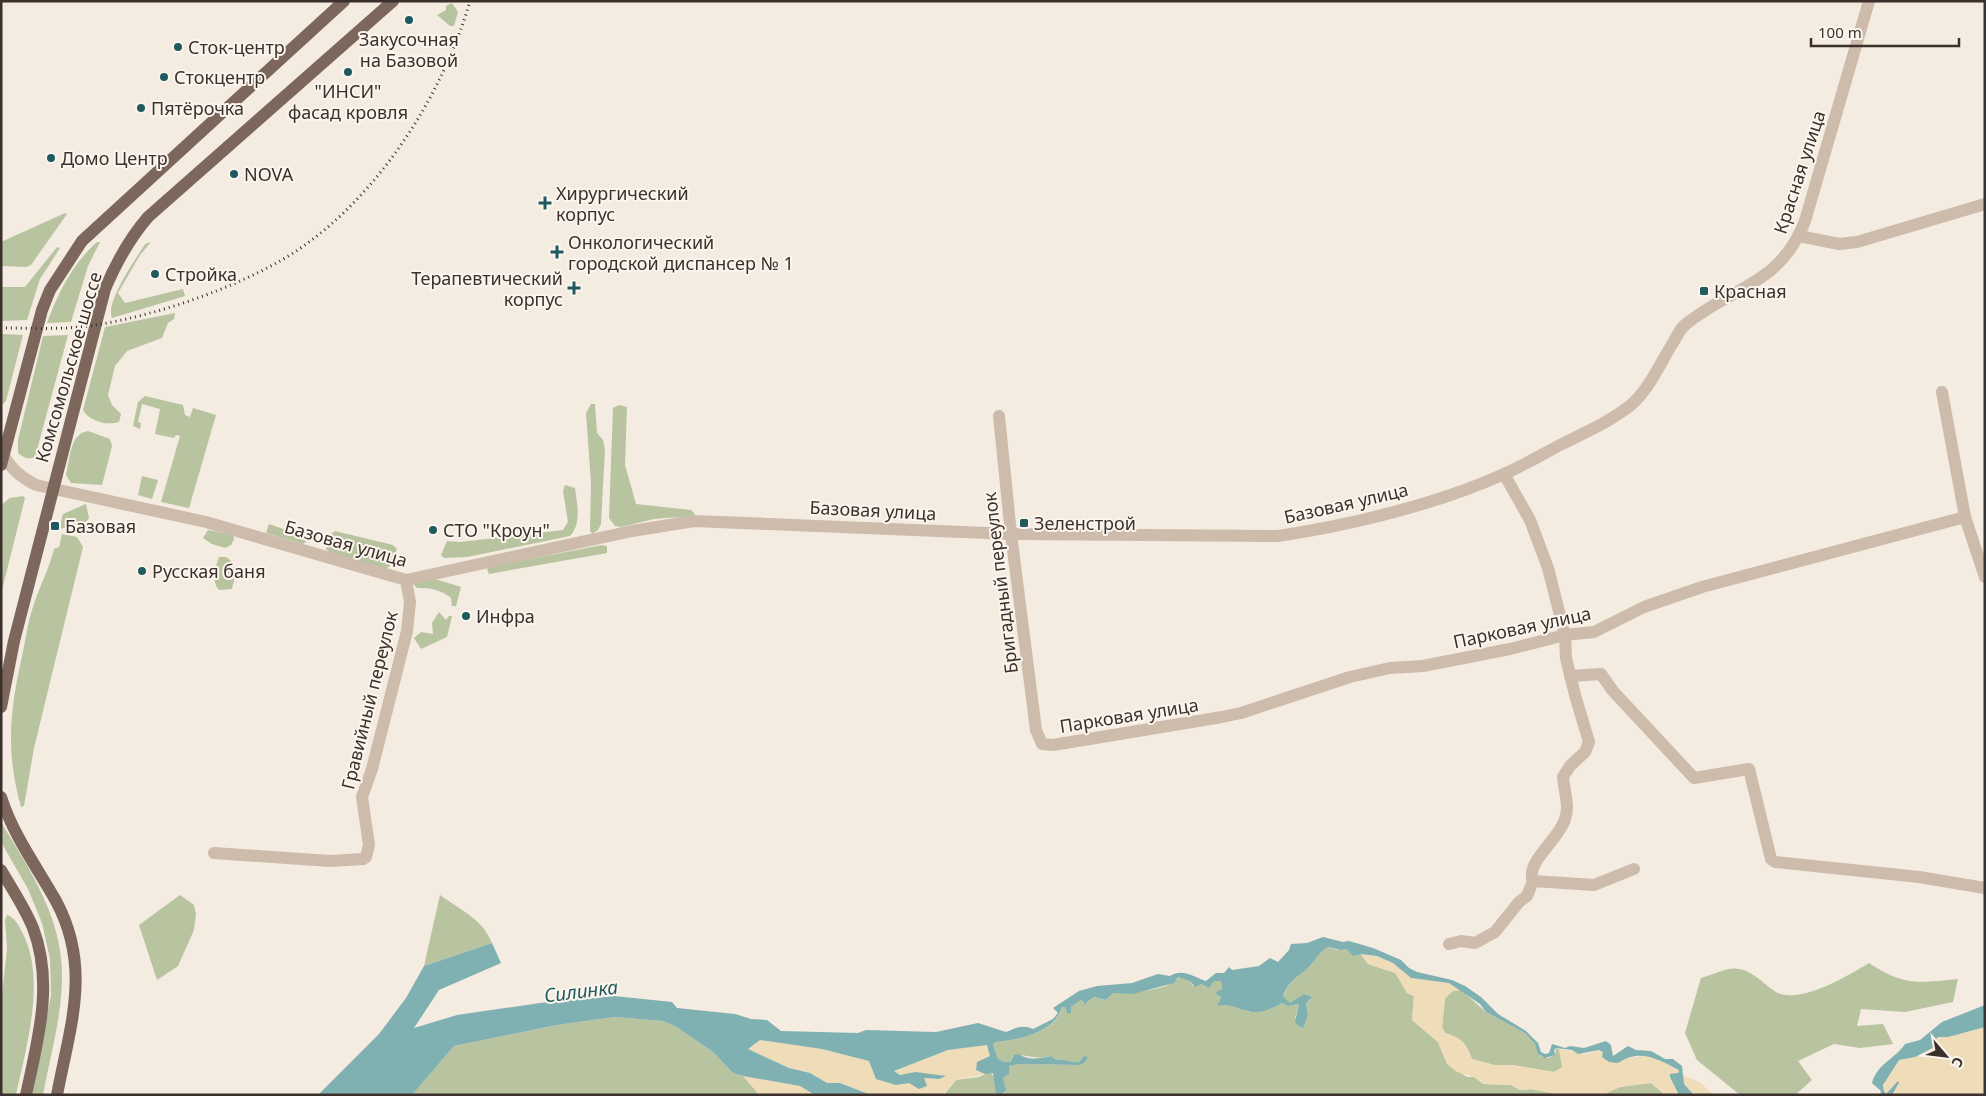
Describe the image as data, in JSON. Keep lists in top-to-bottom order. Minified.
{"streets":{"main road":["Комсомольское шоссе"],"street":["Красная улица","Базовая улица","Бригадный переулок","Парковая улица","Гравийный переулок"]},"crossings":[["Красная улица","Базовая улица"],["Комсомольское шоссе","Базовая улица"],["Базовая улица","Бригадный переулок"],["Базовая улица","Гравийный переулок"],["Бригадный переулок","Парковая улица"]],"water":["Силинка"],"places":{"other":["Закусочная на Базовой","Cток-центр","\"ИНСИ\" фасад кровля","Стокцентр","Пятёрочка","Домо Центр","NOVA","Стройка","СТО \"Кроун\"","Русская баня","Инфра"],"health":["Хирургический корпус","Онкологический городской диспансер № 1","Терапевтический корпус"],"transit":["Красная","Зеленстрой","Базовая"]},"scale_bar":"100 m","north":"bottom right"}
